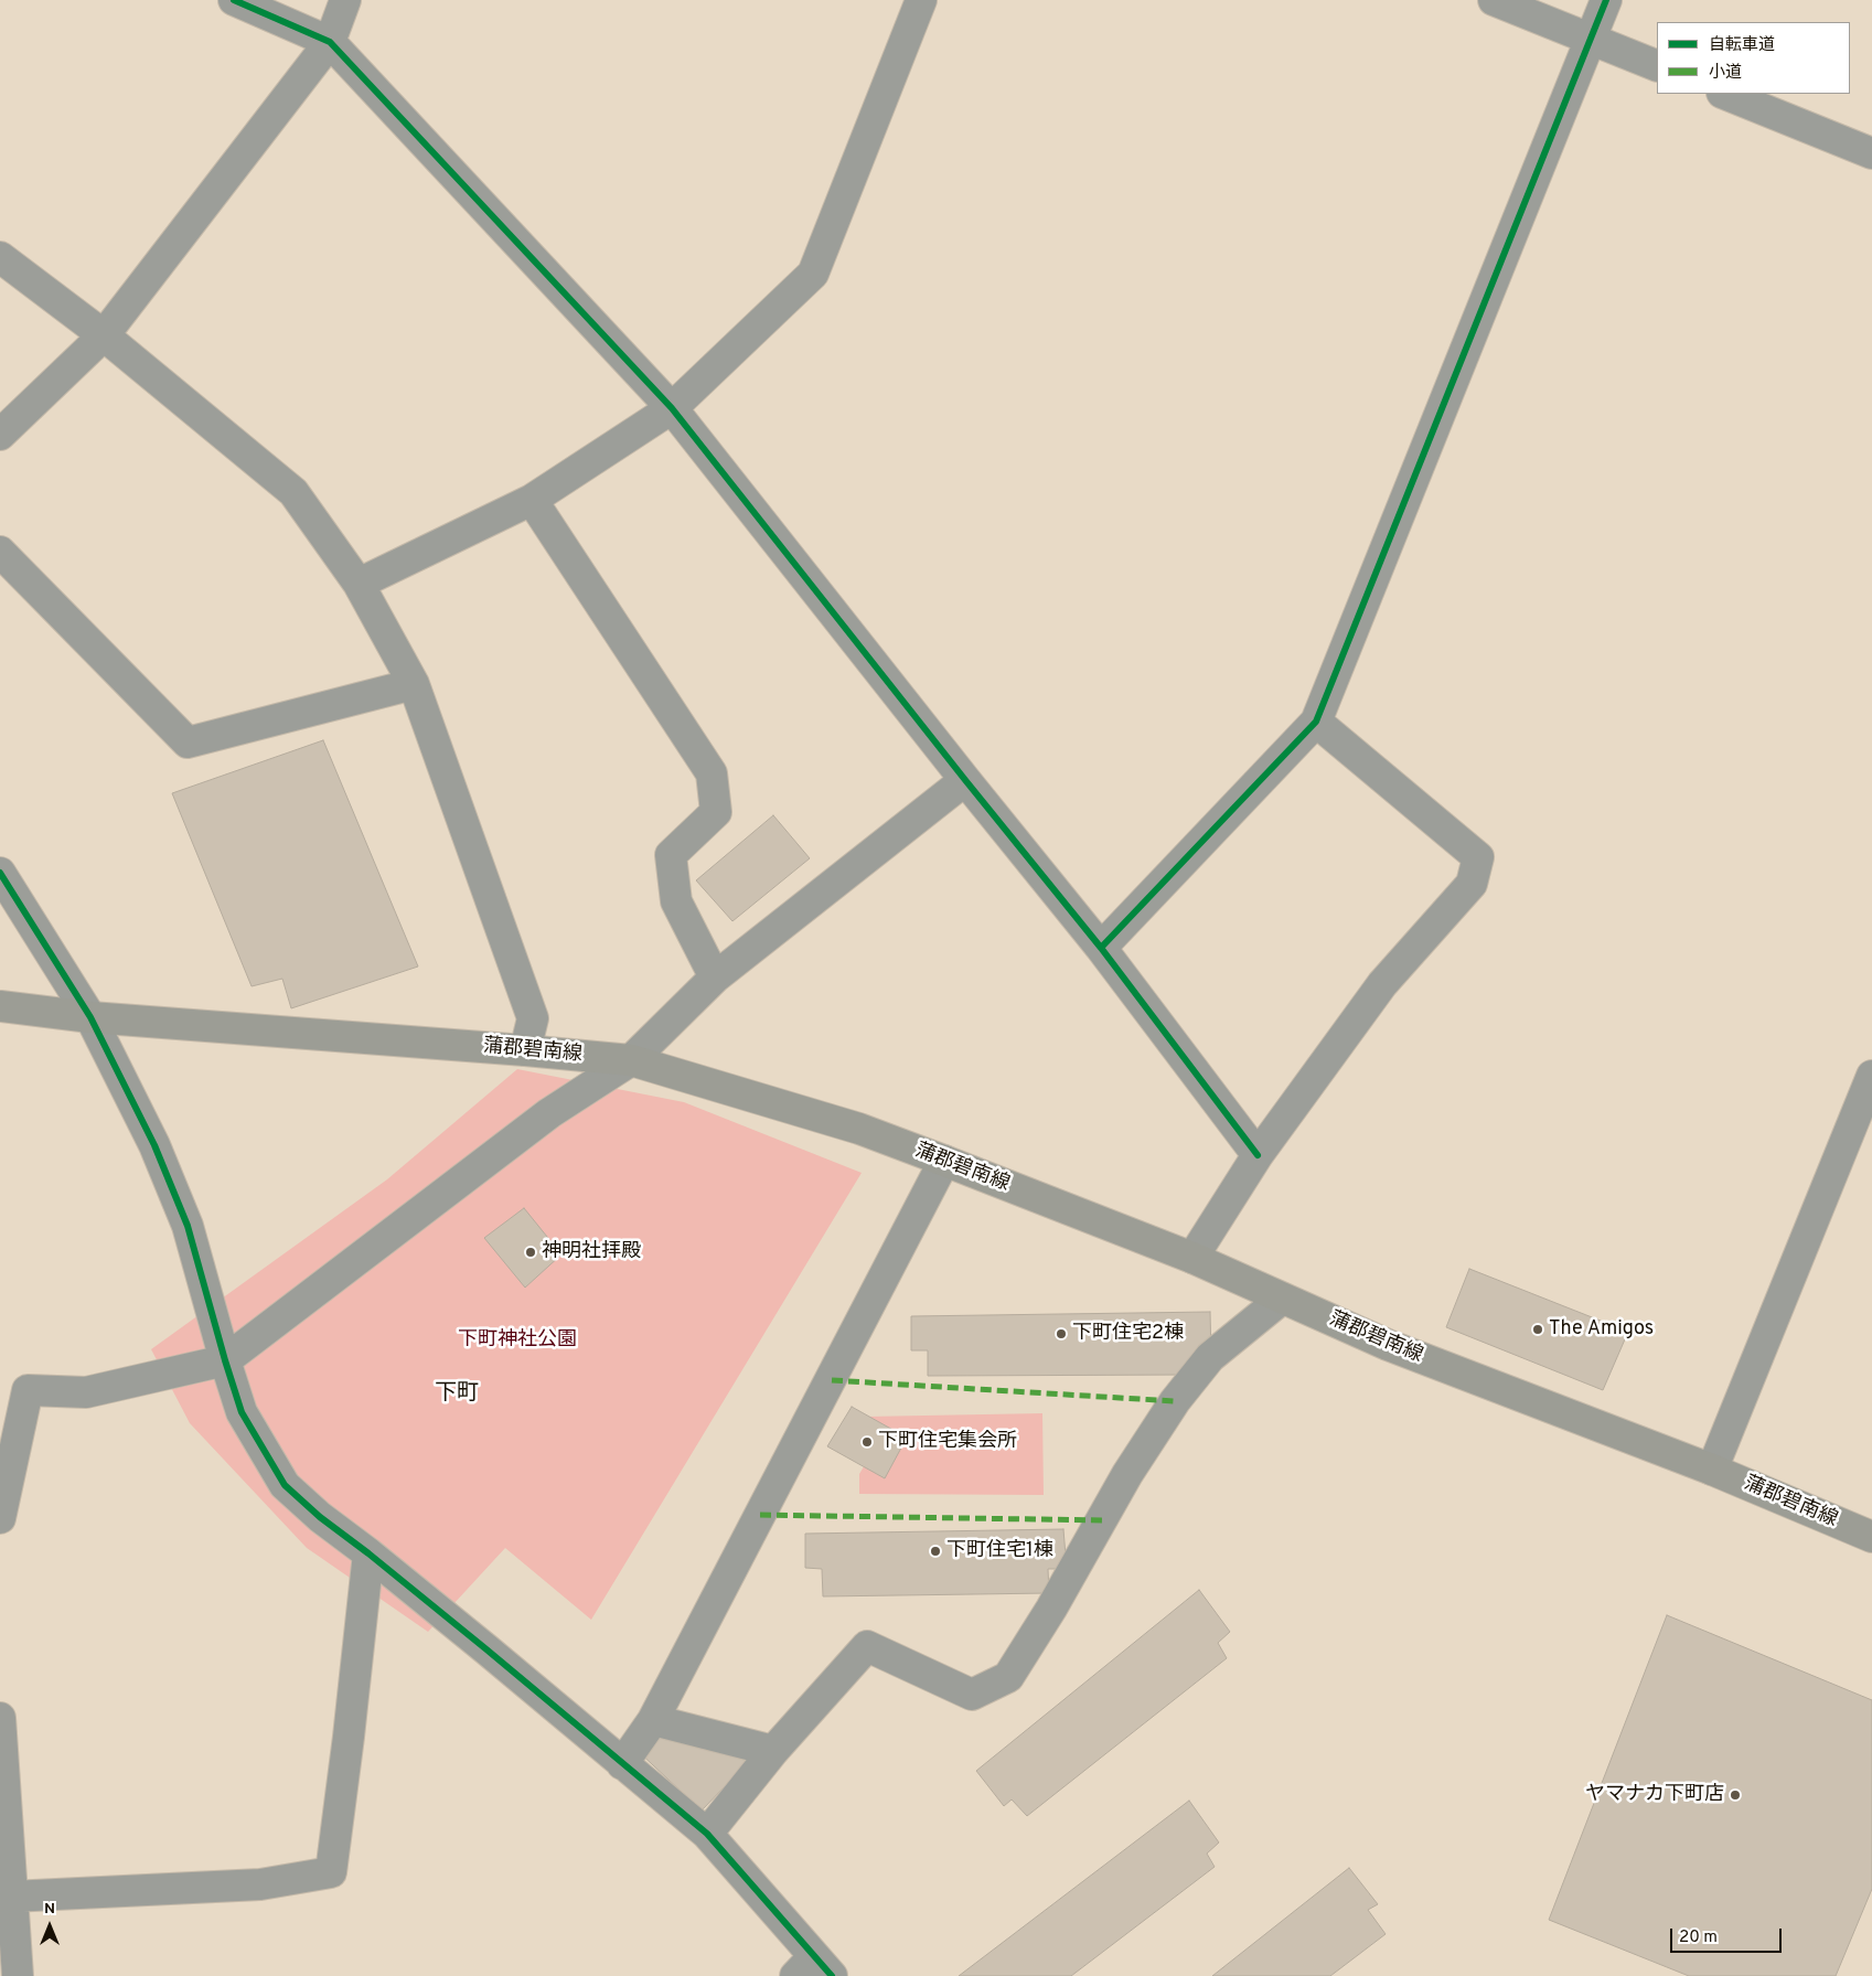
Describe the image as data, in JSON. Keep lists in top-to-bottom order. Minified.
{"streets":{"main road":["蒲郡碧南線"]},"districts":["下町"],"parks":["下町神社公園"],"places":["神明社拝殿","The Amigos","下町住宅2棟","下町住宅集会所","下町住宅1棟","ヤマナカ下町店"],"legend":["自転車道","小道"],"scale_bar":"20 m","north":"top"}
